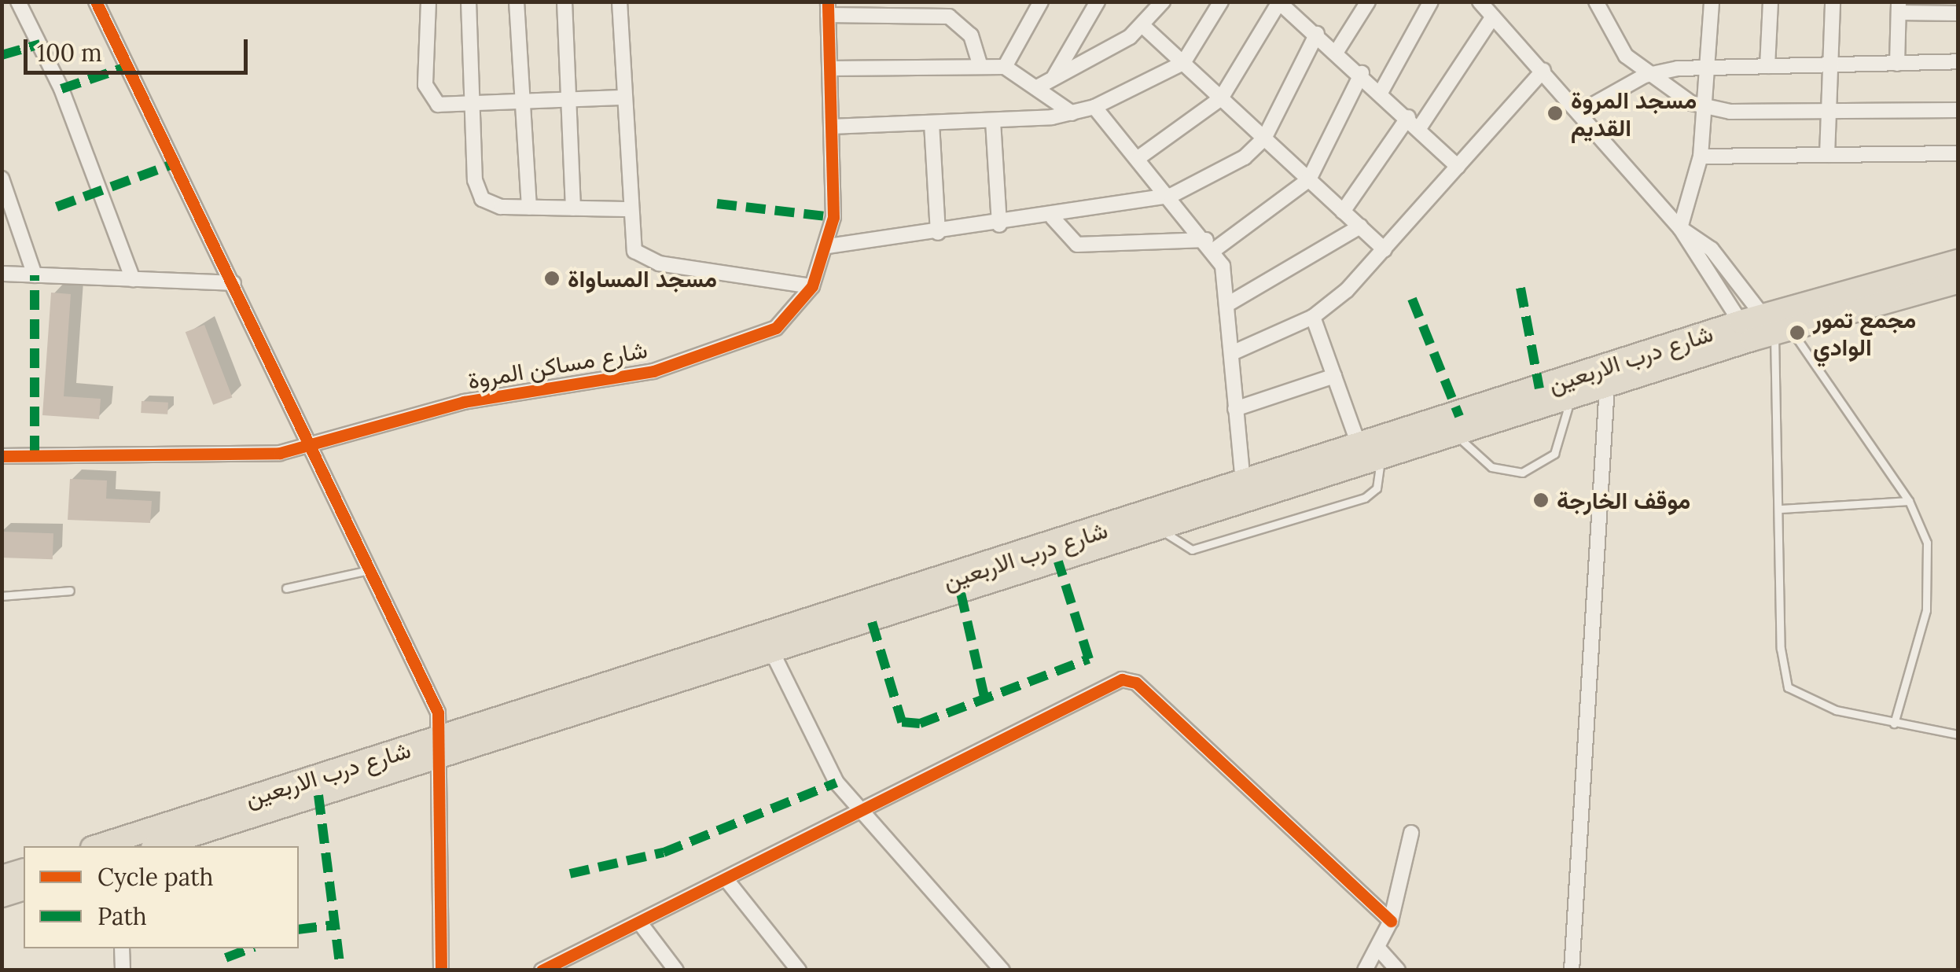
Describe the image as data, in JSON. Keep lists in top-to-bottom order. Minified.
{"streets":{"highway":["شارع درب الاربعين"],"street":["شارع مساكن المروة"]},"places":["مسجد المروة القديم","مسجد المساواة","مجمع تمور الوادي","موقف الخارجة"],"legend":["Cycle path","Path"],"scale_bar":"100 m"}
